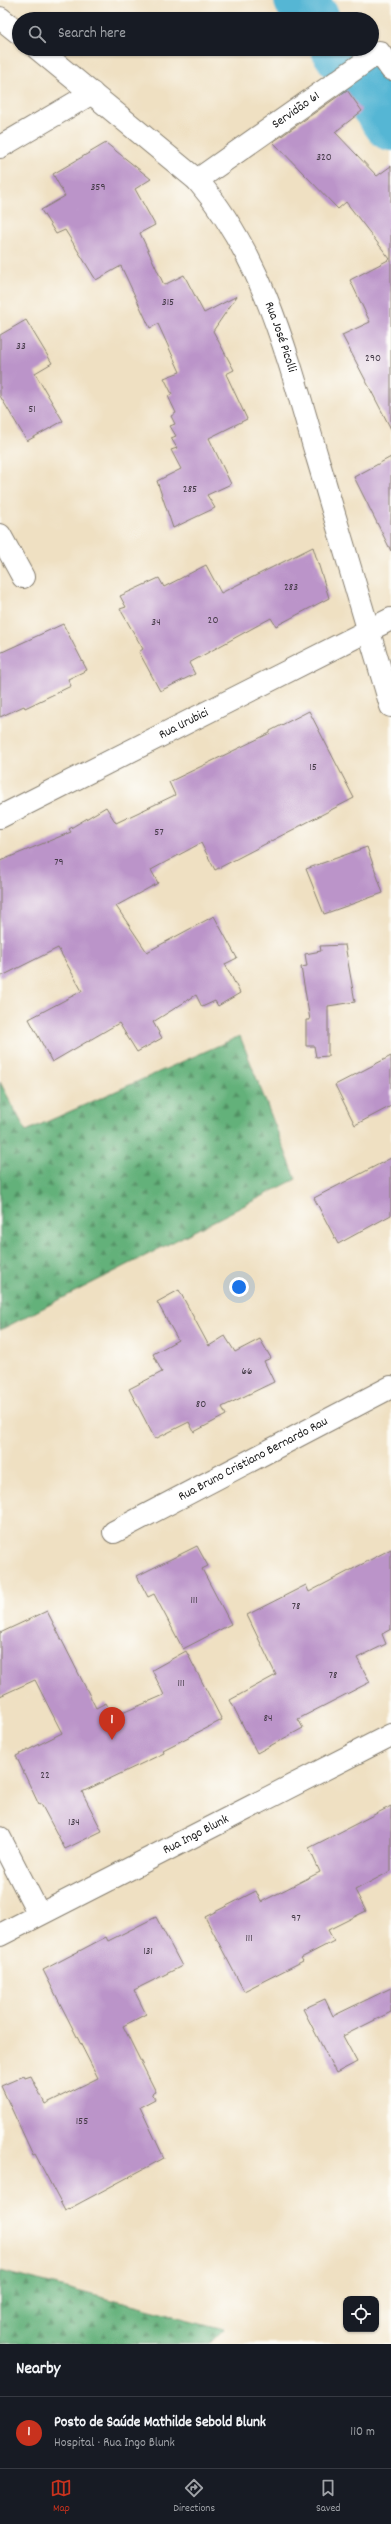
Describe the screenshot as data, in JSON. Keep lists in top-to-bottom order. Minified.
{"streets":{"street":["Servidão 61","Rua José Picolli","Rua Urubici","Rua Bruno Cristiano Bernardo Rau","Rua Ingo Blunk"]},"crossings":[["Servidão 61","Rua José Picolli"],["Rua José Picolli","Rua Urubici"]],"house_numbers":["320","359","315","33","290","51","285","283","20","34","15","57","79","66","80","111","78","78","111","84","22","134","97","111","131","155"],"page":{"search":"Search here","pins":"1","heading":"Nearby","list":[{"mark":"1","name":"Posto de Saúde Mathilde Sebold Blunk","note":"Hospital · Rua Ingo Blunk","value":"110 m"}],"nav":["Map","Directions","Saved"]}}
